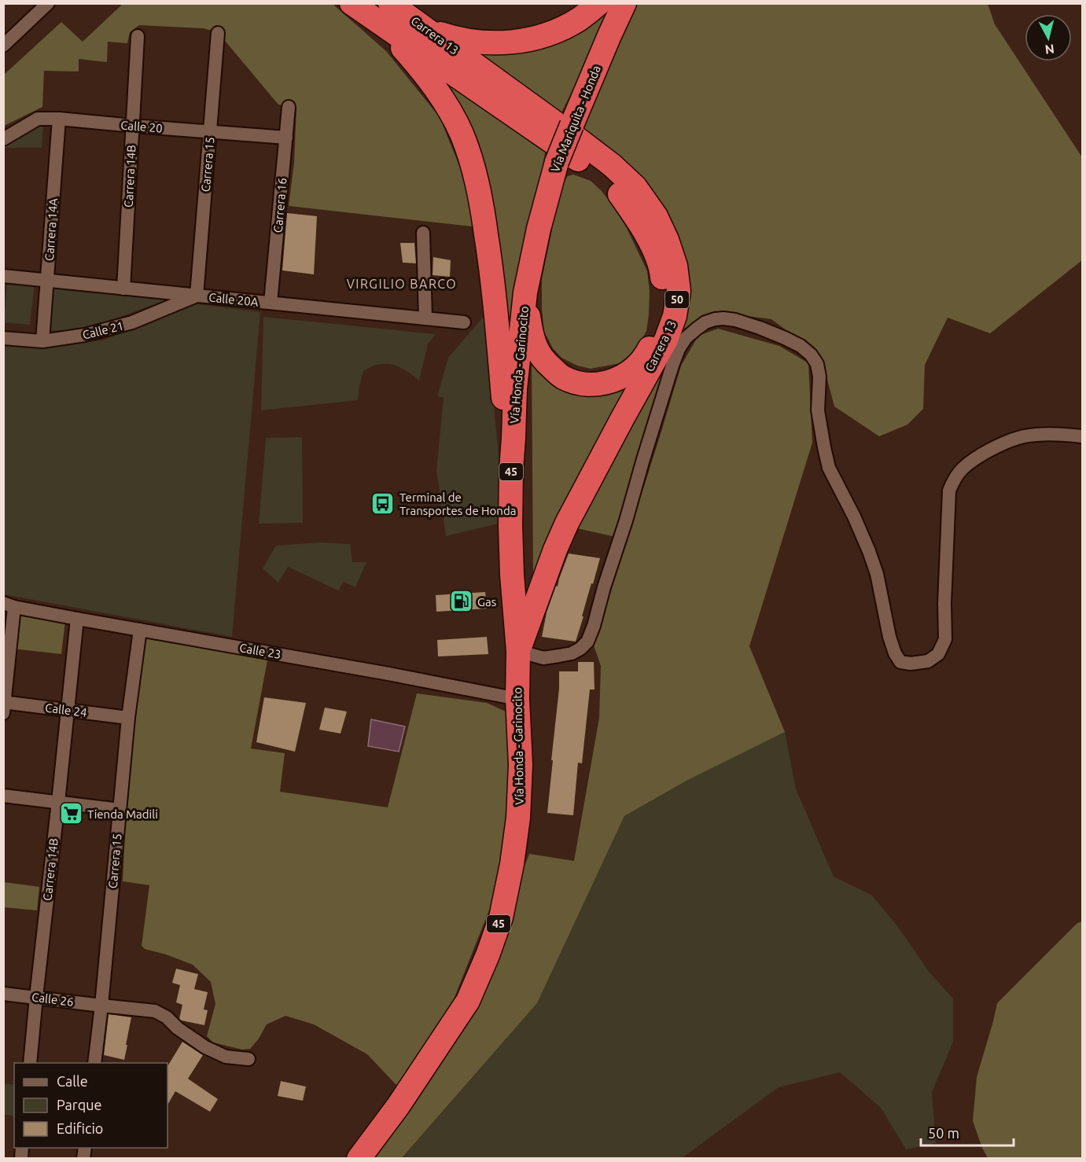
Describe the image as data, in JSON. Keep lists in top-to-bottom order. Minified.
{"streets":{"highway":["Carrera 13","Vía Mariquita - Honda","50","Vía Honda - Garinocito","45"],"street":["Calle 20","Carrera 15","Carrera 14B","Carrera 16","Carrera 14A","Calle 20A","Calle 21","Calle 23","Calle 24","Calle 26"]},"crossings":[["Carrera 13","Vía Mariquita - Honda"],["Carrera 13","Vía Honda - Garinocito"],["Vía Mariquita - Honda","Vía Honda - Garinocito"],["Calle 20","Carrera 15"],["Calle 20","Carrera 14B"],["Calle 20","Carrera 16"],["Calle 20","Carrera 14A"],["Carrera 15","Calle 20A"],["Carrera 15","Calle 21"],["Carrera 15","Calle 23"],["Carrera 15","Calle 24"],["Carrera 15","Calle 26"],["Carrera 14B","Calle 20A"],["Carrera 14B","Calle 23"],["Carrera 14B","Calle 24"],["Carrera 14B","Calle 26"],["Carrera 16","Calle 20A"],["Carrera 14A","Calle 20A"],["Carrera 14A","Calle 21"],["Calle 20A","Calle 21"],["Vía Honda - Garinocito","Calle 23"]],"districts":["VIRGILIO BARCO"],"places":{"bus stop":["Terminal de Transportes de Honda"],"fuel station":["Gas"],"supermarket":["Tienda Madili"]},"legend":["Calle","Parque","Edificio"],"scale_bar":"50 m","north":"bottom"}
